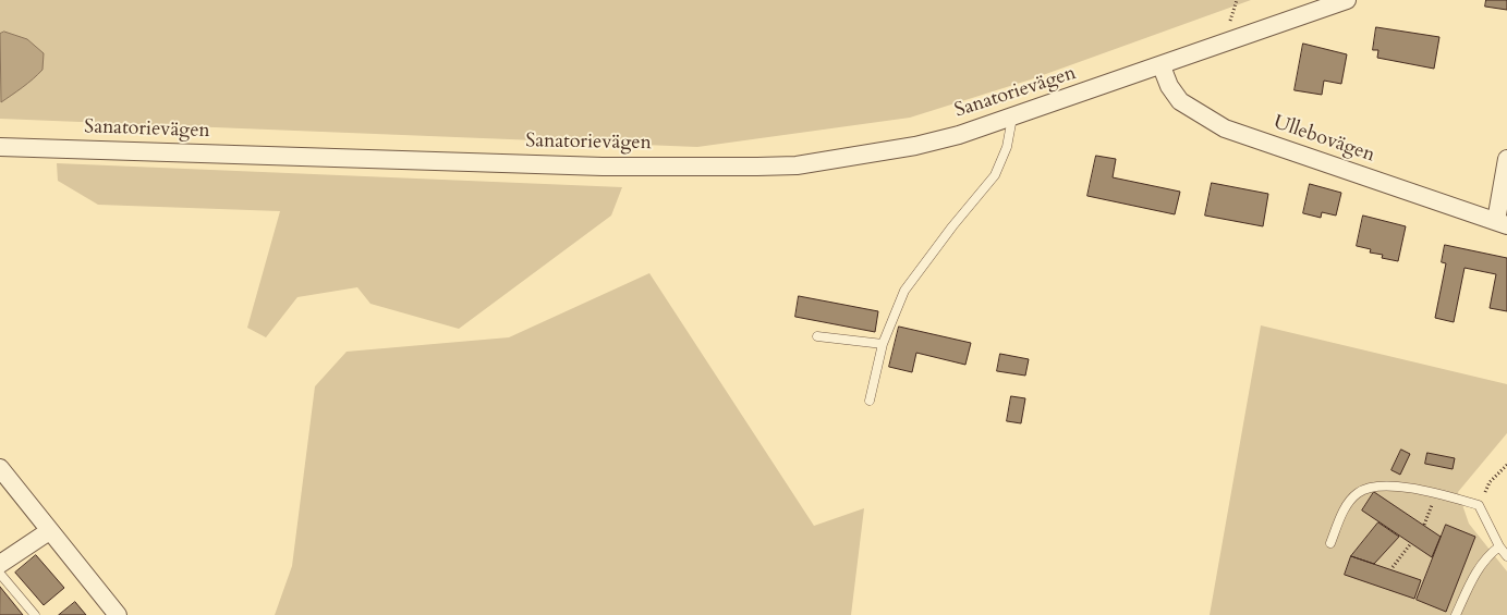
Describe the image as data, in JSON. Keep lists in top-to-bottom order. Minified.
{"streets":{"street":["Sanatorievägen","Ullebovägen"]},"crossings":[["Sanatorievägen","Ullebovägen"]]}
